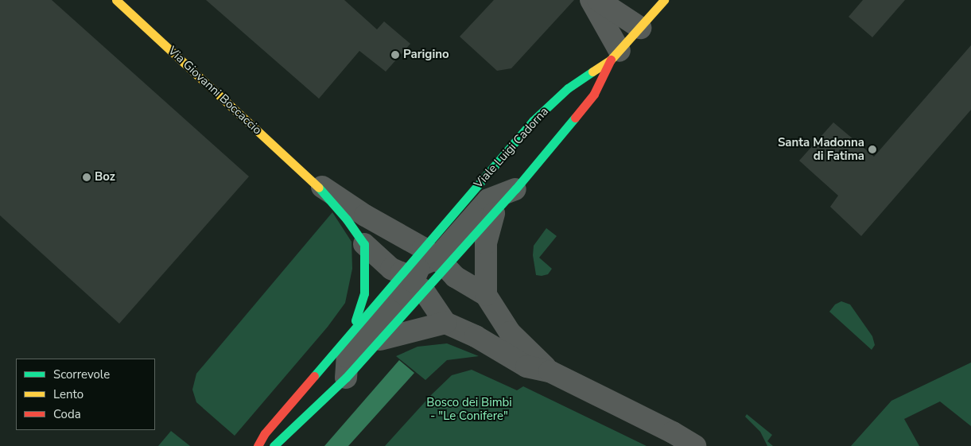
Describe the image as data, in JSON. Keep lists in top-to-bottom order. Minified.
{"streets":{"main road":["Via Giovanni Boccaccio","Viale Luigi Cadorna"]},"crossings":[["Via Giovanni Boccaccio","Viale Luigi Cadorna"]],"parks":["Bosco dei Bimbi - \"Le Conifere\""],"places":["Parigino","Santa Madonna di Fatima","Boz"],"legend":["Scorrevole","Lento","Coda"]}
